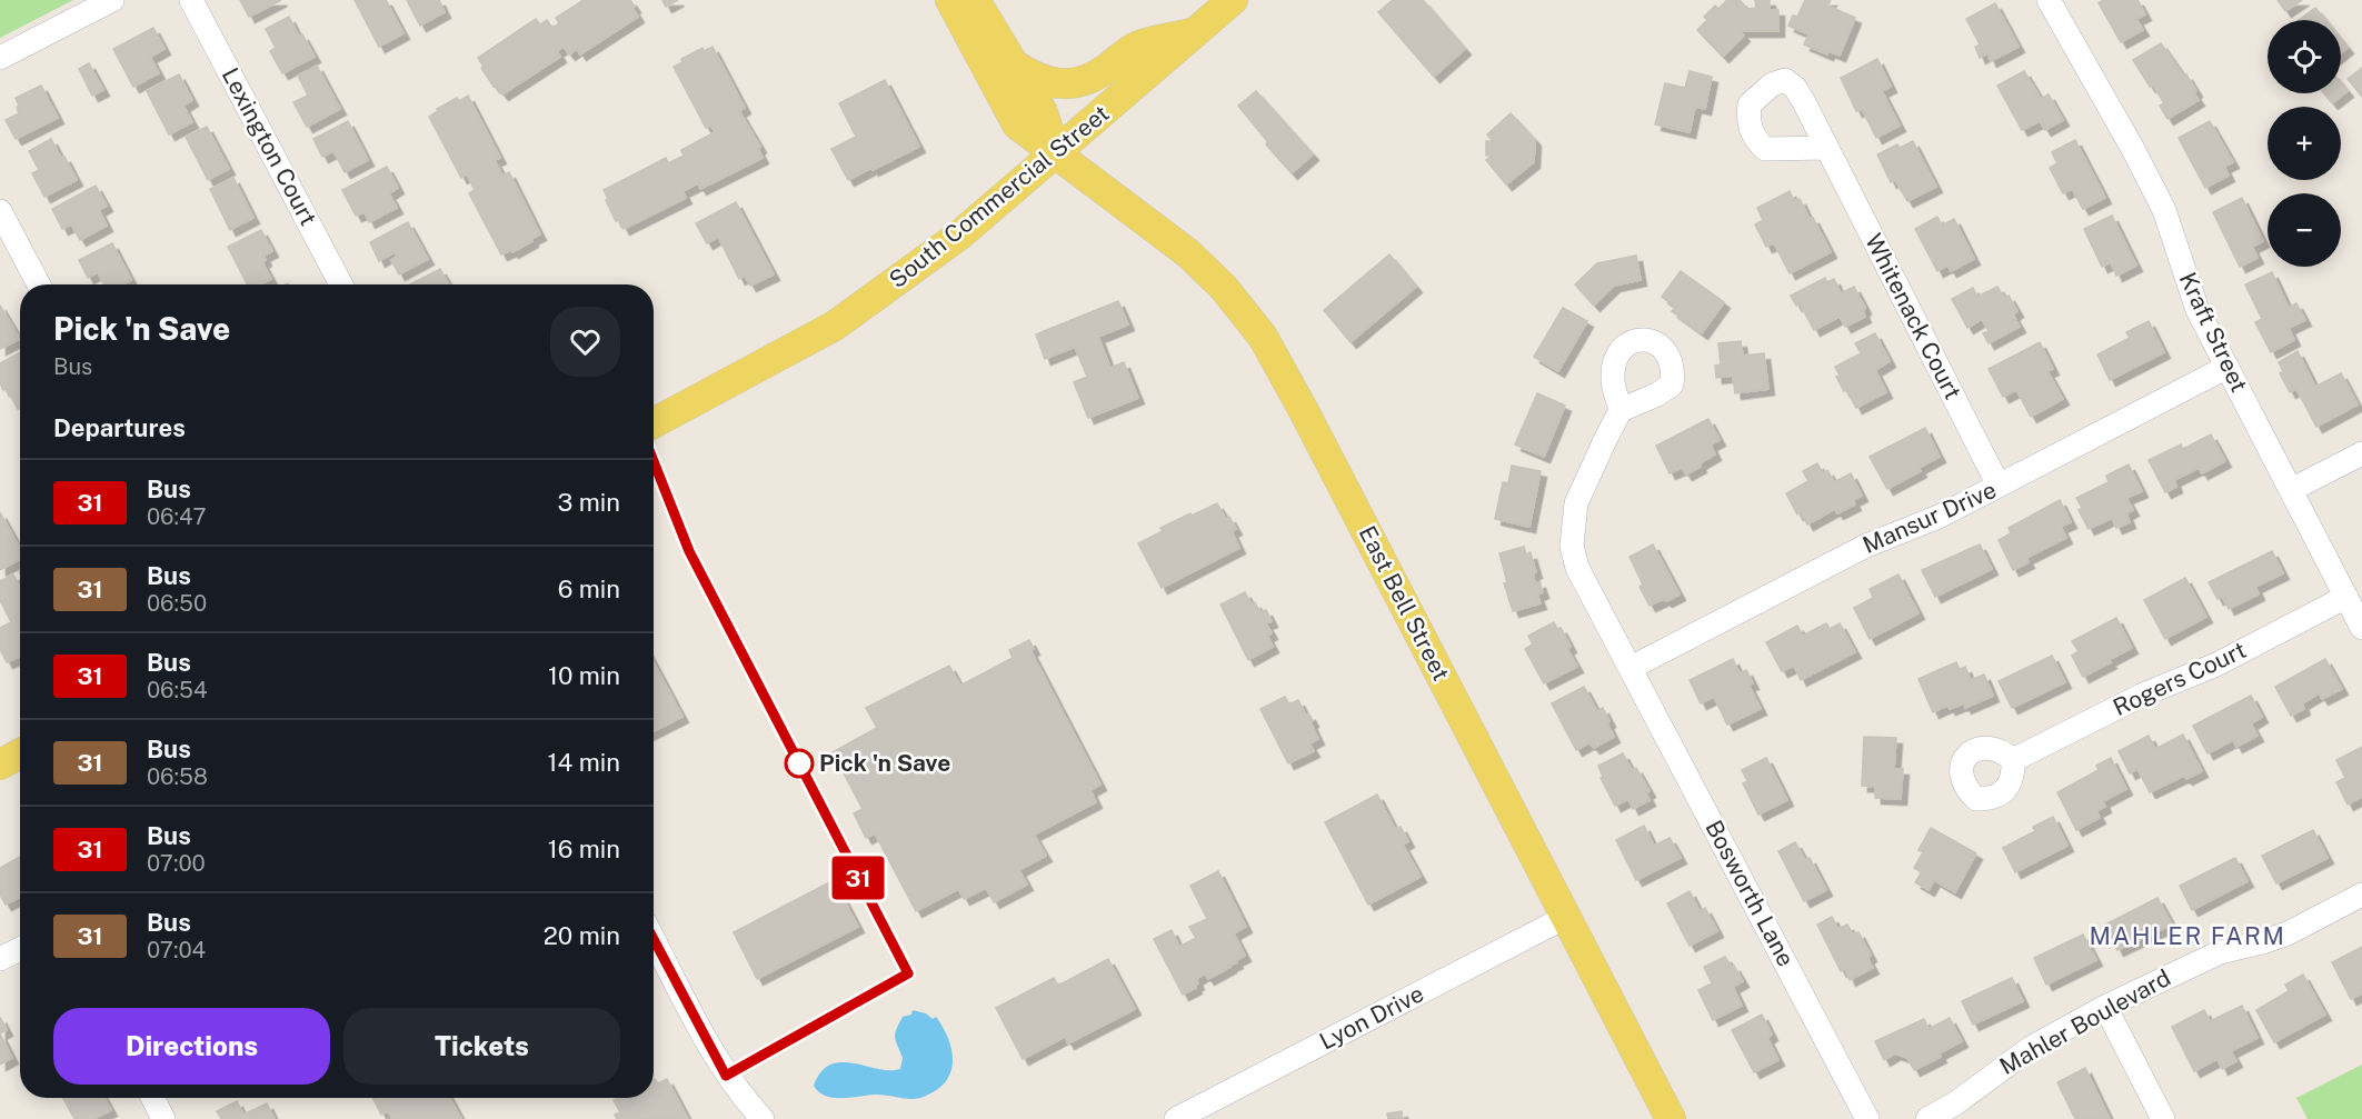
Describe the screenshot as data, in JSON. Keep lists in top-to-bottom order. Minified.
{"streets":{"main road":["South Commercial Street","East Bell Street"],"street":["Lexington Court","Whitenack Court","Kraft Street","Mansur Drive","Rogers Court","Bosworth Lane","Lyon Drive","Mahler Boulevard"]},"crossings":[["South Commercial Street","East Bell Street"],["Whitenack Court","Mansur Drive"],["Kraft Street","Mansur Drive"],["Kraft Street","Rogers Court"],["Mansur Drive","Bosworth Lane"],["East Bell Street","Lyon Drive"]],"districts":["MAHLER FARM"],"places":["Pick 'n Save"],"lines":["bus line 31"],"page":{"on_map":"31","map_buttons":["+","−"],"heading":[["Pick 'n Save","Bus"],"Departures"],"list":[{"mark":"31","name":"Bus","note":"06:47","value":"3 min"},{"mark":"31","name":"Bus","note":"06:50","value":"6 min"},{"mark":"31","name":"Bus","note":"06:54","value":"10 min"},{"mark":"31","name":"Bus","note":"06:58","value":"14 min"},{"mark":"31","name":"Bus","note":"07:00","value":"16 min"},{"mark":"31","name":"Bus","note":"07:04","value":"20 min"}],"buttons":["Directions","Tickets"]}}
